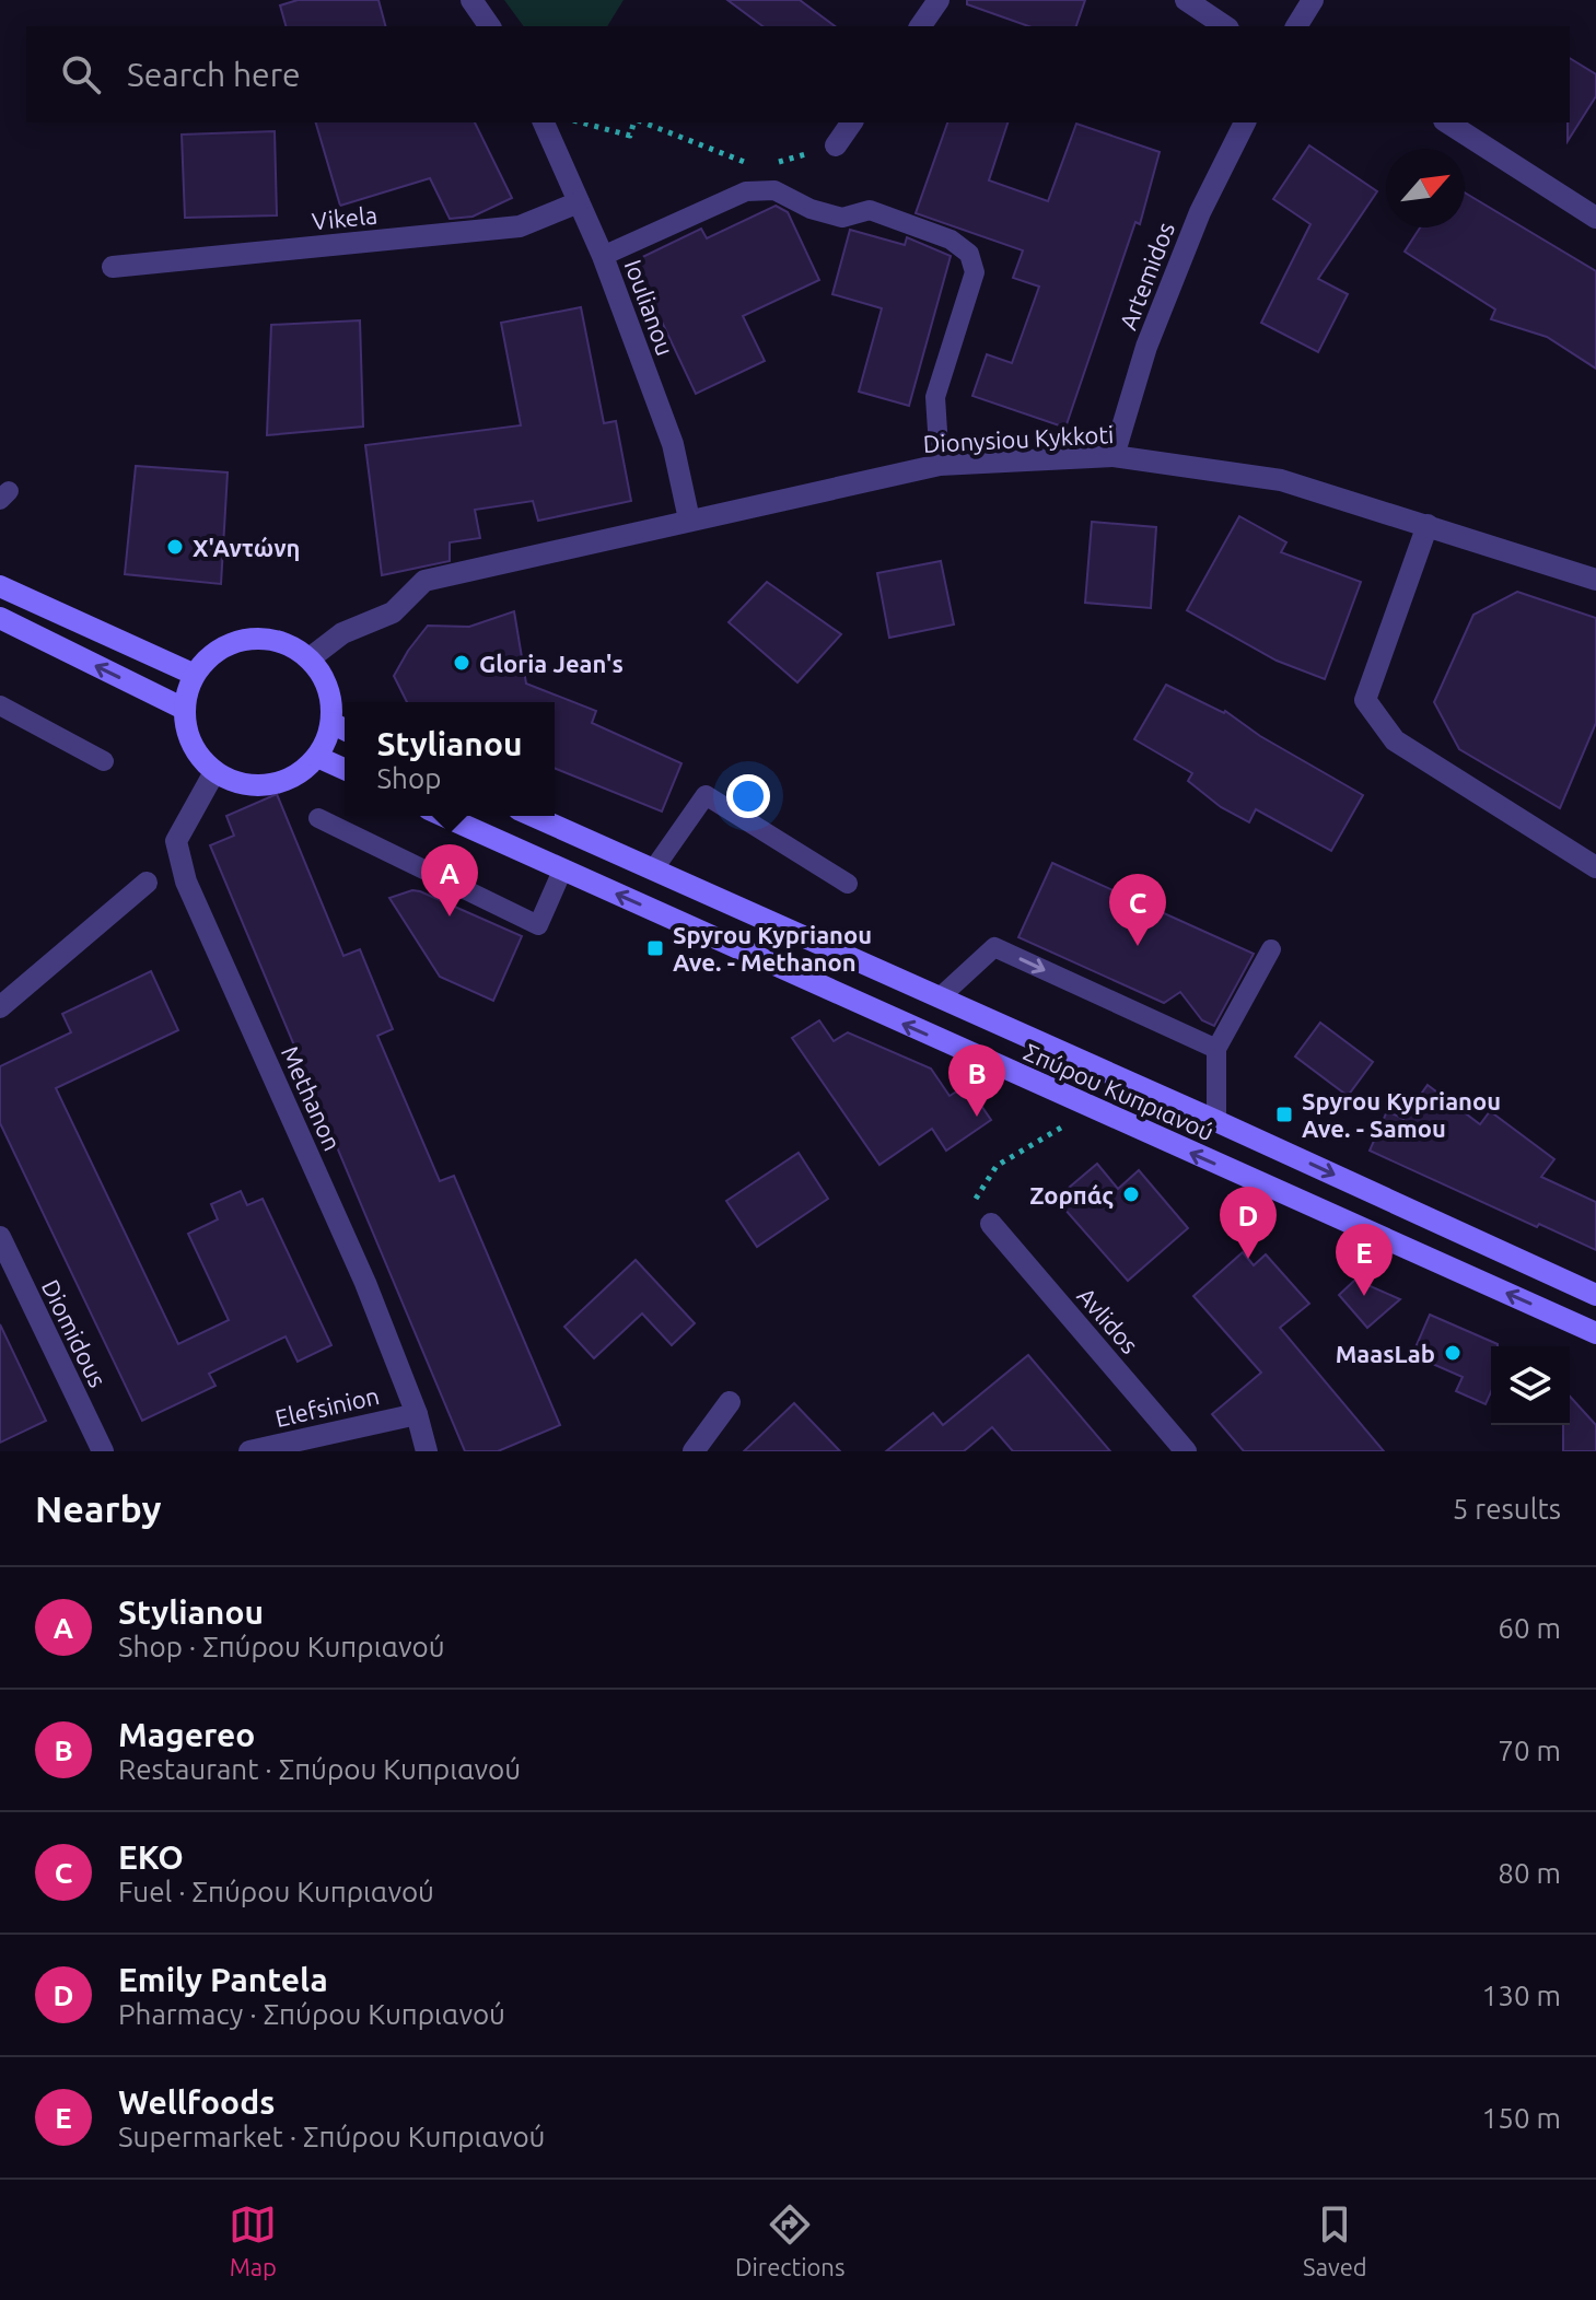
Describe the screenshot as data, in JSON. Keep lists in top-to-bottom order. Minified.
{"streets":{"main road":["Σπύρου Κυπριανού"],"street":["Vikela","Artemidos","Ioulianou","Dionysiou Kykkoti","Methanon","Avlidos","Diomidous","Elefsinion"]},"crossings":[["Vikela","Ioulianou"],["Artemidos","Dionysiou Kykkoti"],["Ioulianou","Dionysiou Kykkoti"],["Dionysiou Kykkoti","Methanon"],["Methanon","Elefsinion"]],"places":{"other":["Χ'Αντώνη","Gloria Jean's","Ζορπάς","MaasLab"],"transit":["Spyrou Kyprianou Ave. - Methanon","Spyrou Kyprianou Ave. - Samou"]},"north":"top right","page":{"search":"Search here","popup":["Stylianou","Shop"],"pins":["A","C","B","D","E"],"heading":["Nearby","5 results"],"list":[{"mark":"A","name":"Stylianou","note":"Shop · Σπύρου Κυπριανού","value":"60 m"},{"mark":"B","name":"Magereo","note":"Restaurant · Σπύρου Κυπριανού","value":"70 m"},{"mark":"C","name":"EKO","note":"Fuel · Σπύρου Κυπριανού","value":"80 m"},{"mark":"D","name":"Emily Pantela","note":"Pharmacy · Σπύρου Κυπριανού","value":"130 m"},{"mark":"E","name":"Wellfoods","note":"Supermarket · Σπύρου Κυπριανού","value":"150 m"}],"nav":["Map","Directions","Saved"]}}
